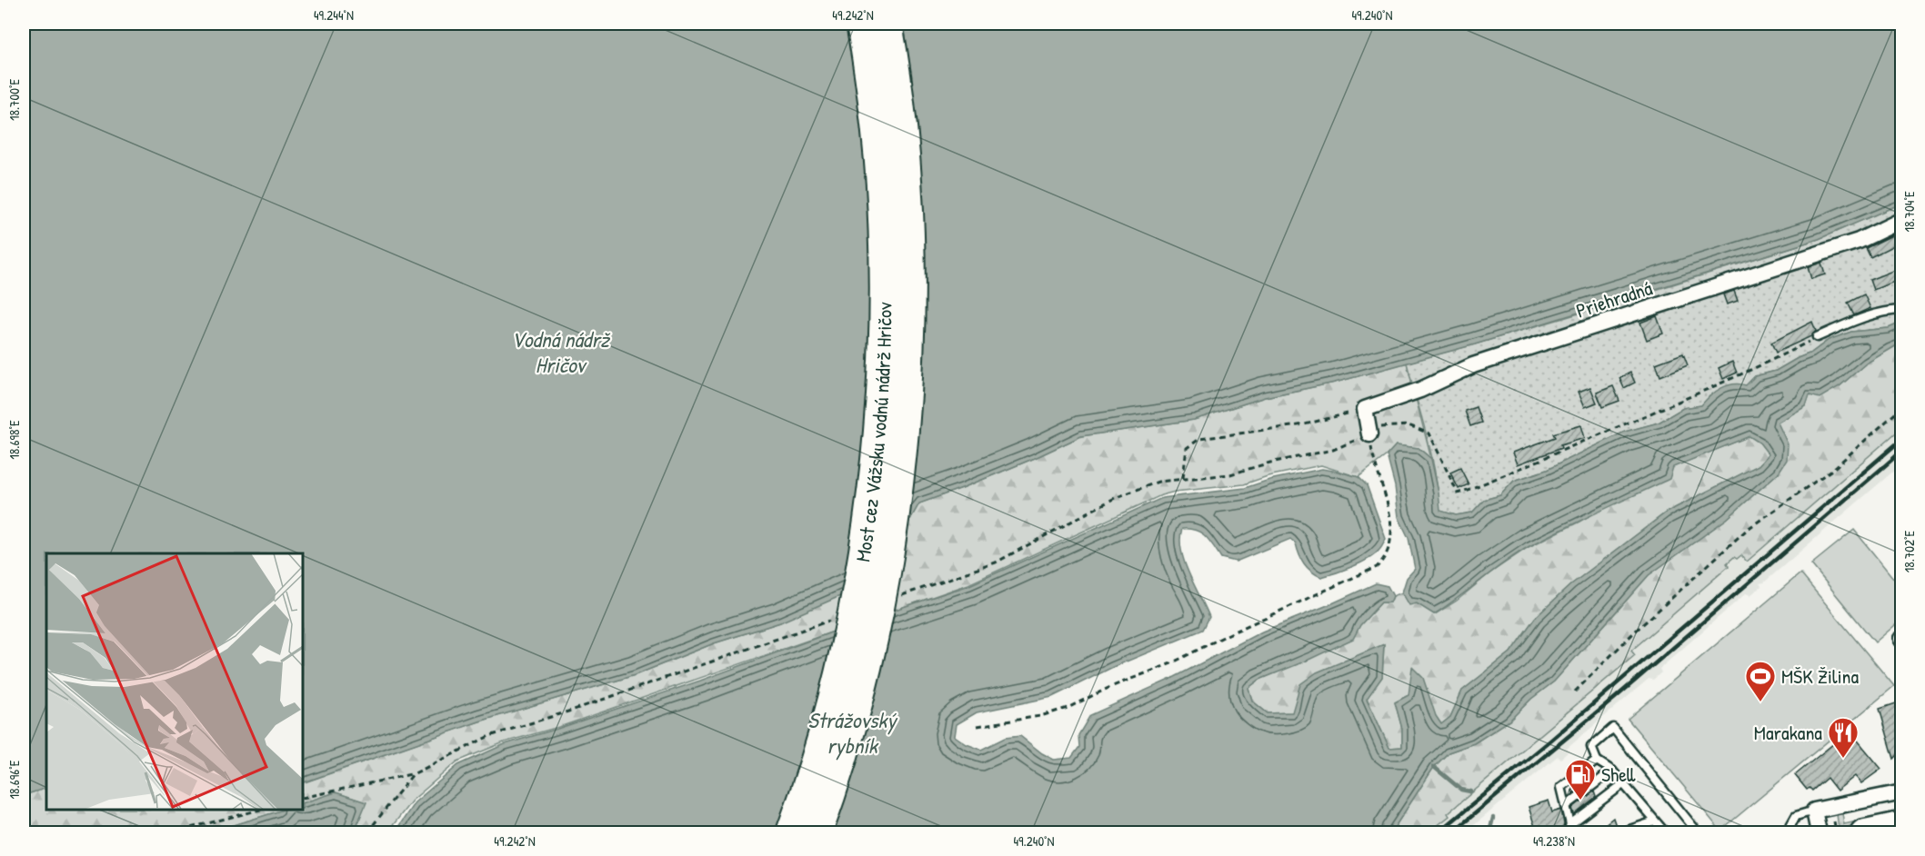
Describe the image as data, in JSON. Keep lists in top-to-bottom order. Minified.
{"streets":{"highway":["Most cez Vážsku vodnú nádrž Hričov"],"street":["Priehradná"]},"water":["Vodná nádrž Hričov","Strážovský rybník"],"places":{"sports":["MŠK Žilina"],"restaurant":["Marakana"],"fuel station":["Shell"]},"coordinates":["49.244°N","49.242°N","49.240°N","18.700°E","18.704°E","18.698°E","18.702°E","18.696°E","49.238°N"]}
